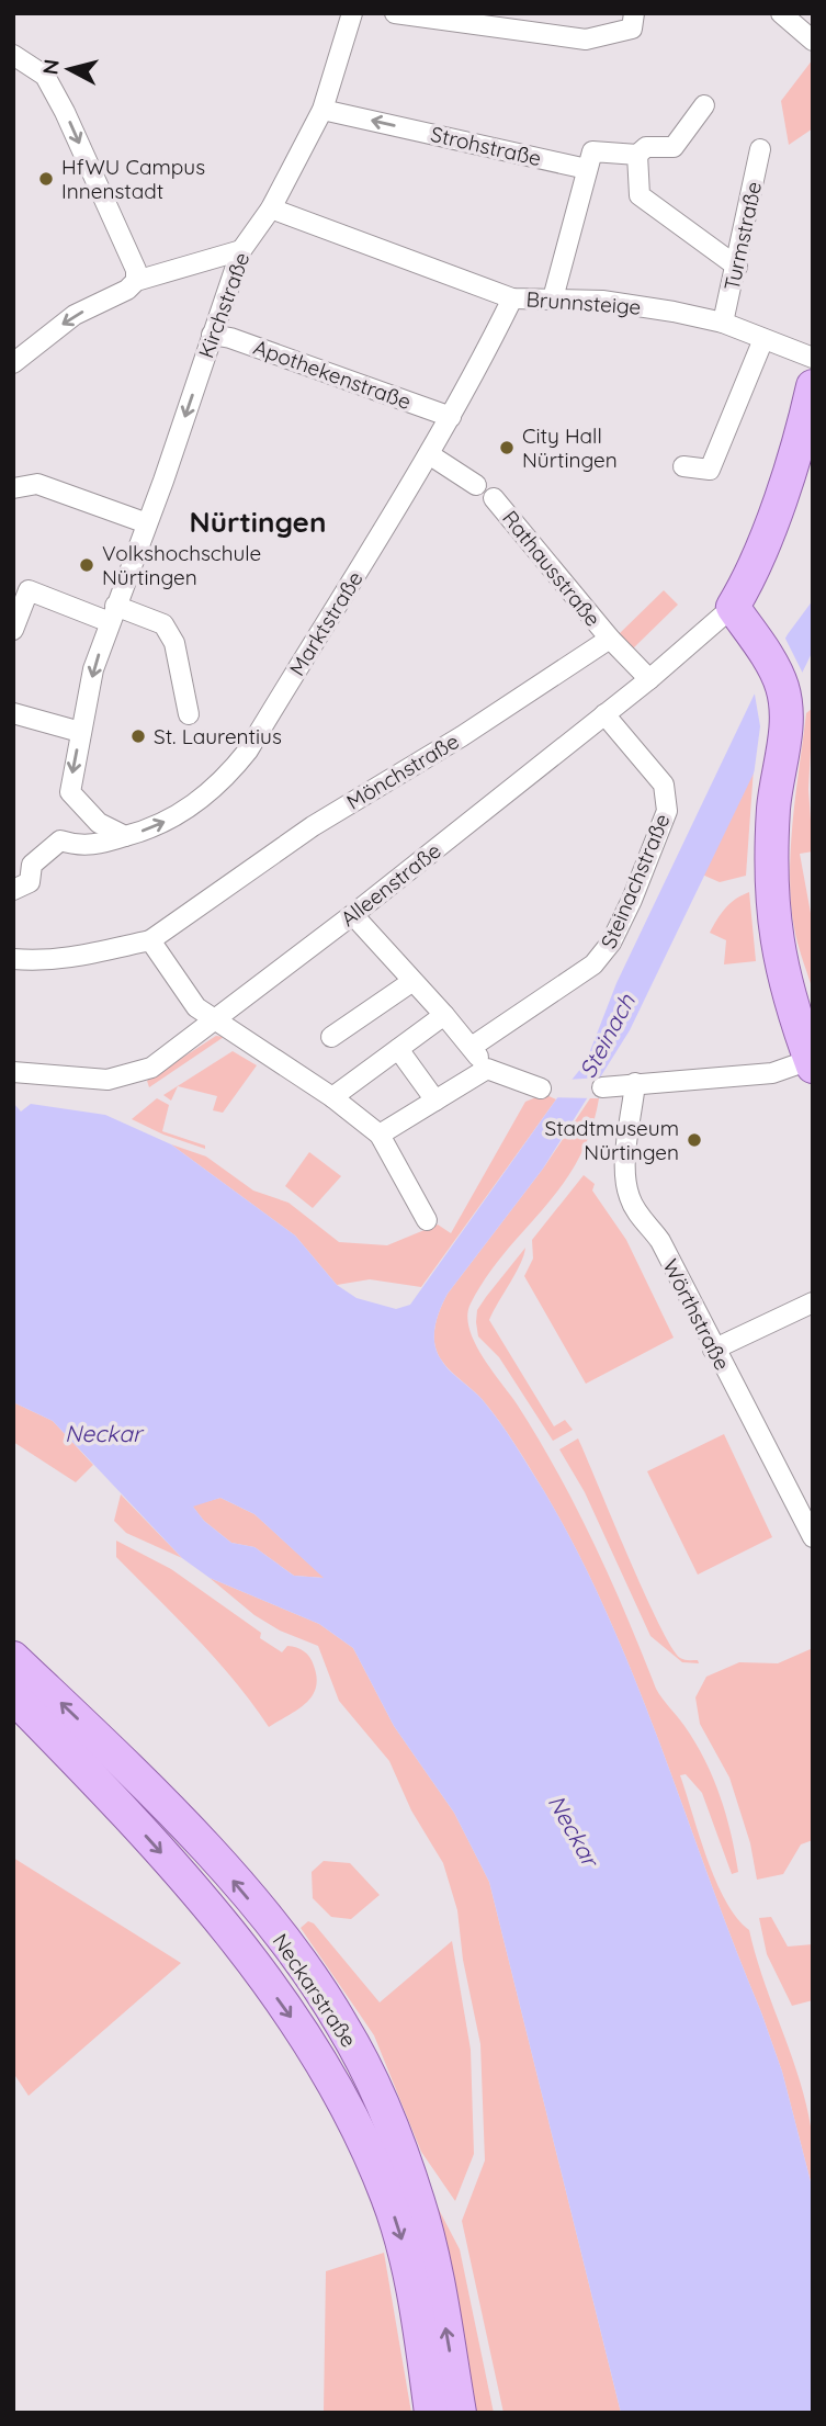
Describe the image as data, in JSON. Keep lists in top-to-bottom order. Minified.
{"streets":{"main road":["Neckarstraße"],"street":["Strohstraße","Turmstraße","Brunnsteige","Kirchstraße","Apothekenstraße","Rathausstraße","Marktstraße","Mönchstraße","Steinachstraße","Alleenstraße","Wörthstraße"]},"crossings":[["Strohstraße","Kirchstraße"],["Turmstraße","Brunnsteige"],["Brunnsteige","Kirchstraße"],["Brunnsteige","Marktstraße"],["Kirchstraße","Apothekenstraße"],["Kirchstraße","Marktstraße"],["Apothekenstraße","Marktstraße"],["Rathausstraße","Mönchstraße"],["Steinachstraße","Alleenstraße"]],"one_way":["Kirchstraße","Marktstraße"],"districts":["Nürtingen"],"water":["Steinach","Neckar"],"places":["HfWU Campus Innenstadt","City Hall Nürtingen","Volkshochschule Nürtingen","St. Laurentius","Stadtmuseum Nürtingen"],"north":"left"}
